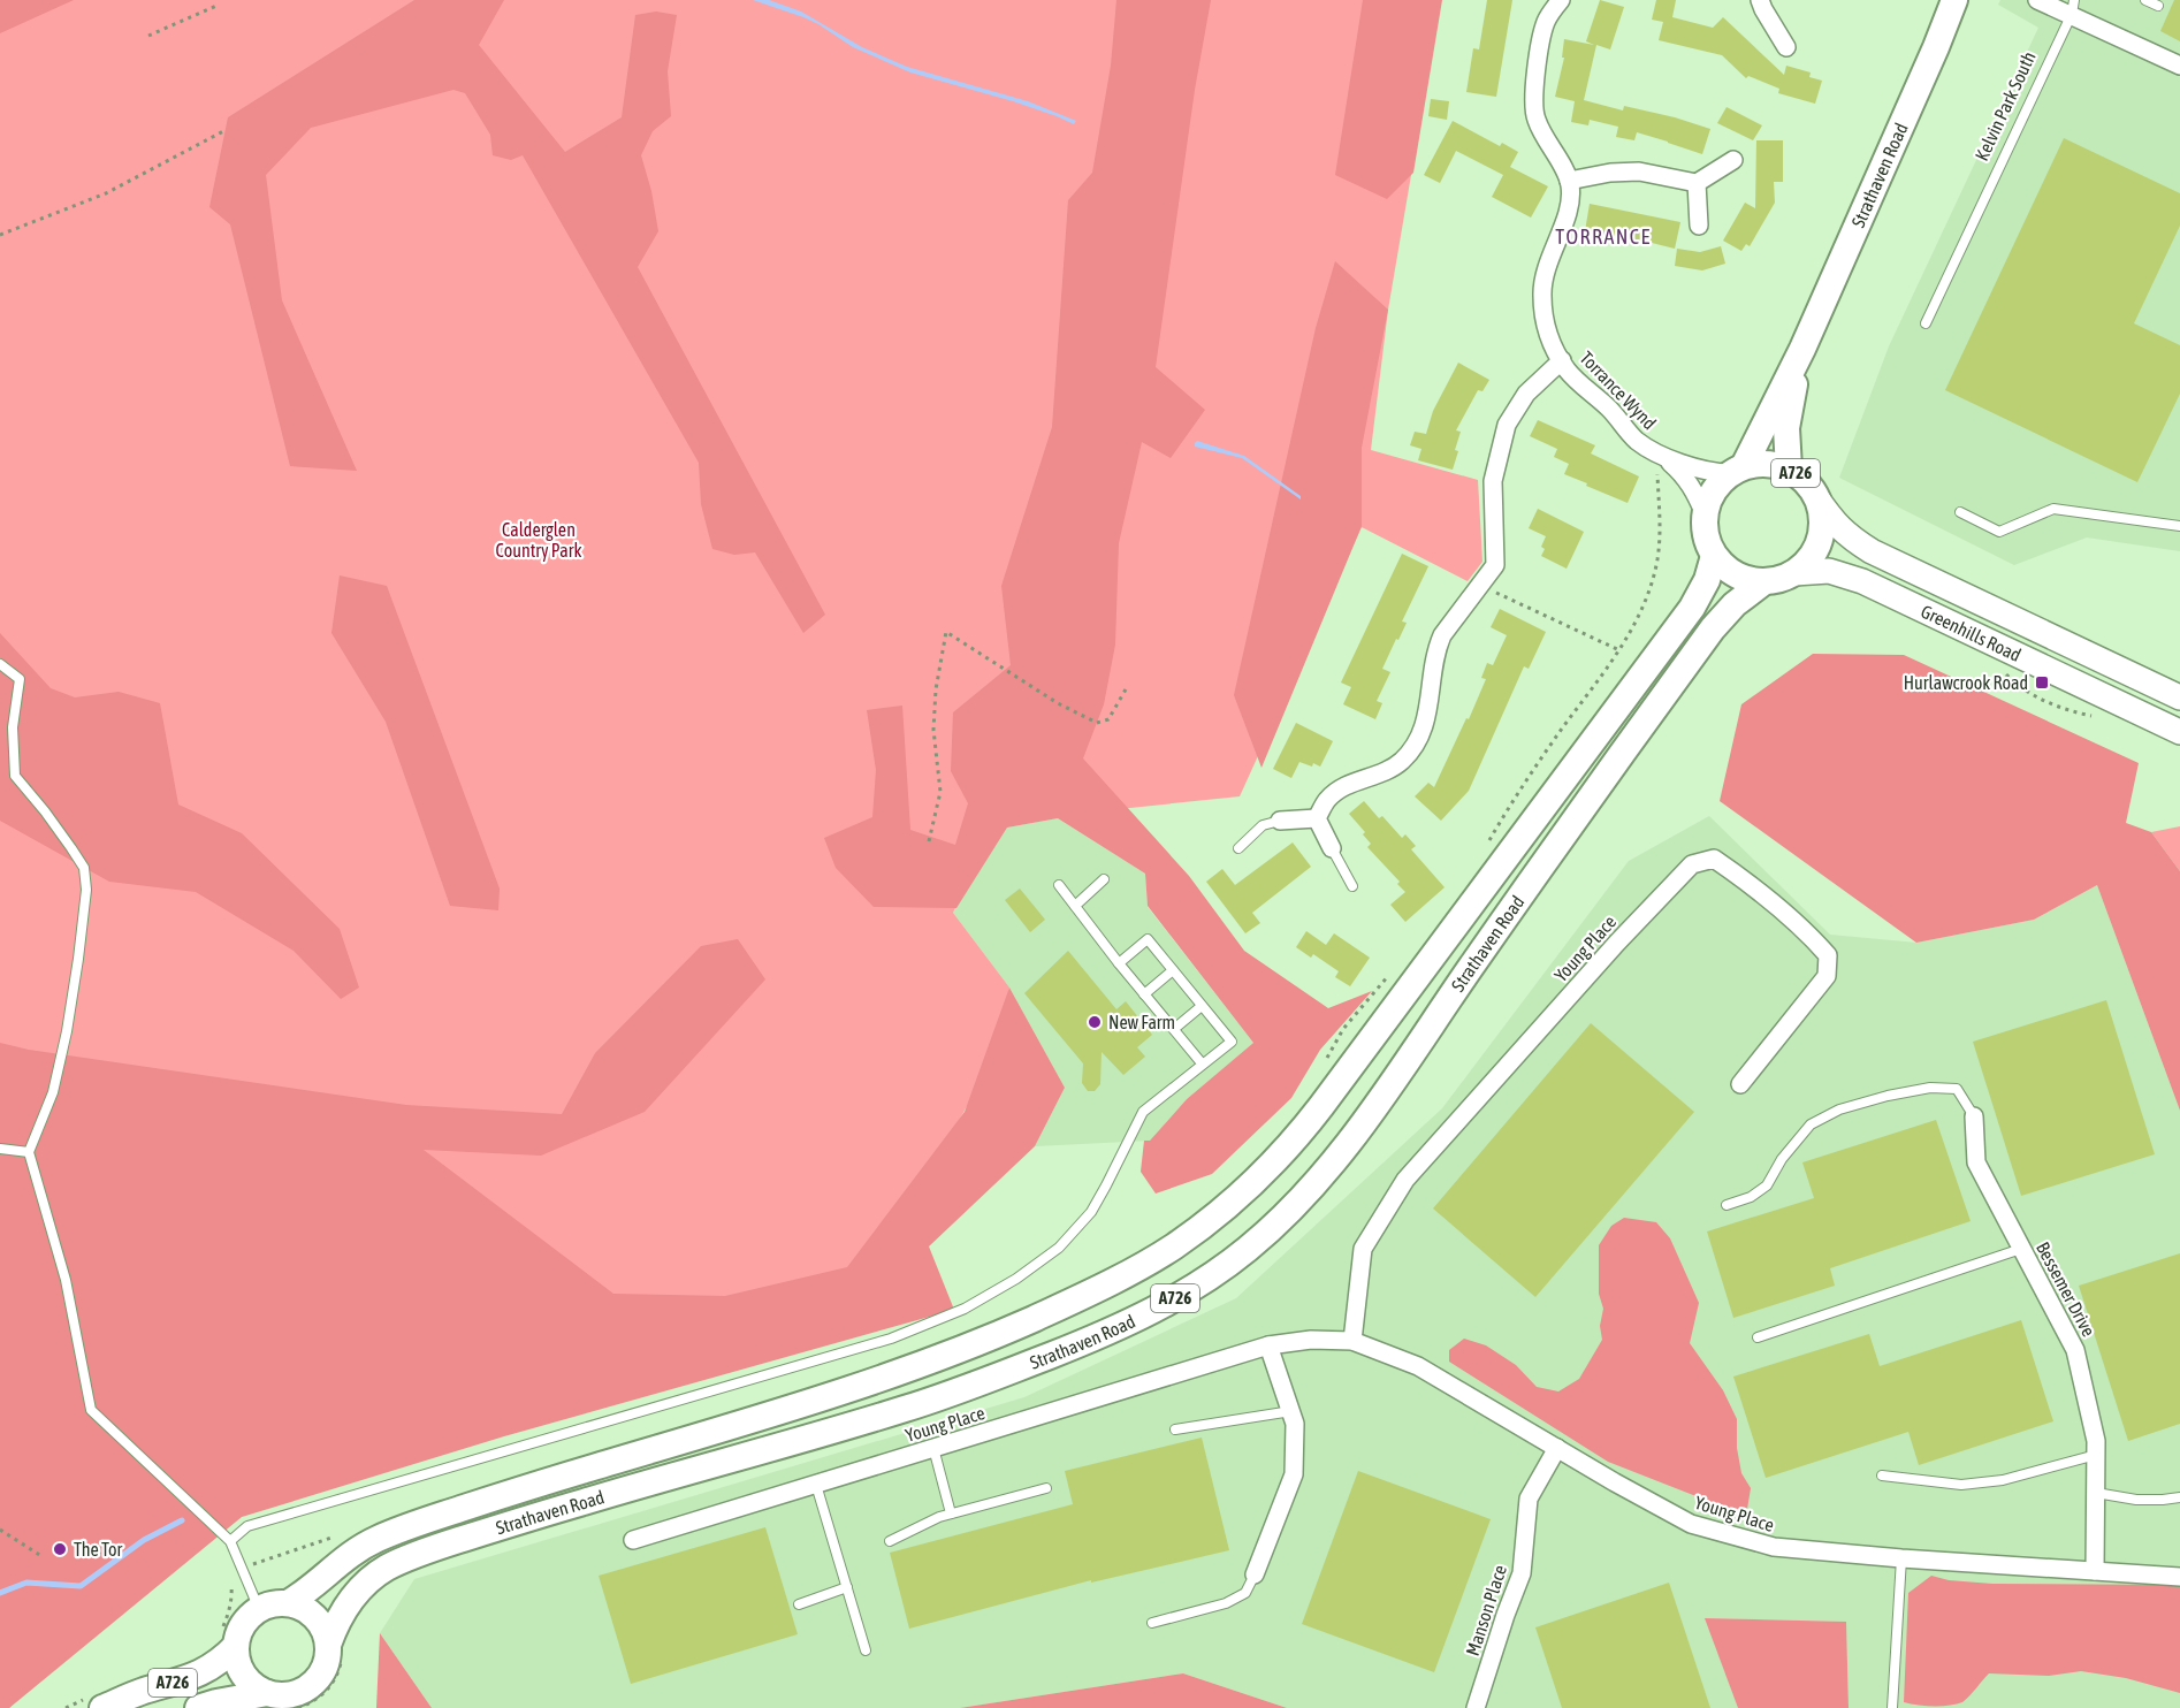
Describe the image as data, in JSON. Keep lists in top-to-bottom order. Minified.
{"streets":{"main road":["Strathaven Road","A726"],"street":["Torrance Wynd","Greenhills Road","Young Place","Bessemer Drive","Manson Place"],"lane":["Kelvin Park South"]},"crossings":[["Strathaven Road","Torrance Wynd"],["Strathaven Road","A726"],["Strathaven Road","Greenhills Road"],["Torrance Wynd","A726"],["Torrance Wynd","Greenhills Road"],["A726","Greenhills Road"],["Young Place","Bessemer Drive"],["Young Place","Manson Place"]],"districts":["TORRANCE"],"parks":["Calderglen Country Park"],"places":{"transit":["Hurlawcrook Road"],"other":["New Farm","The Tor"]}}
